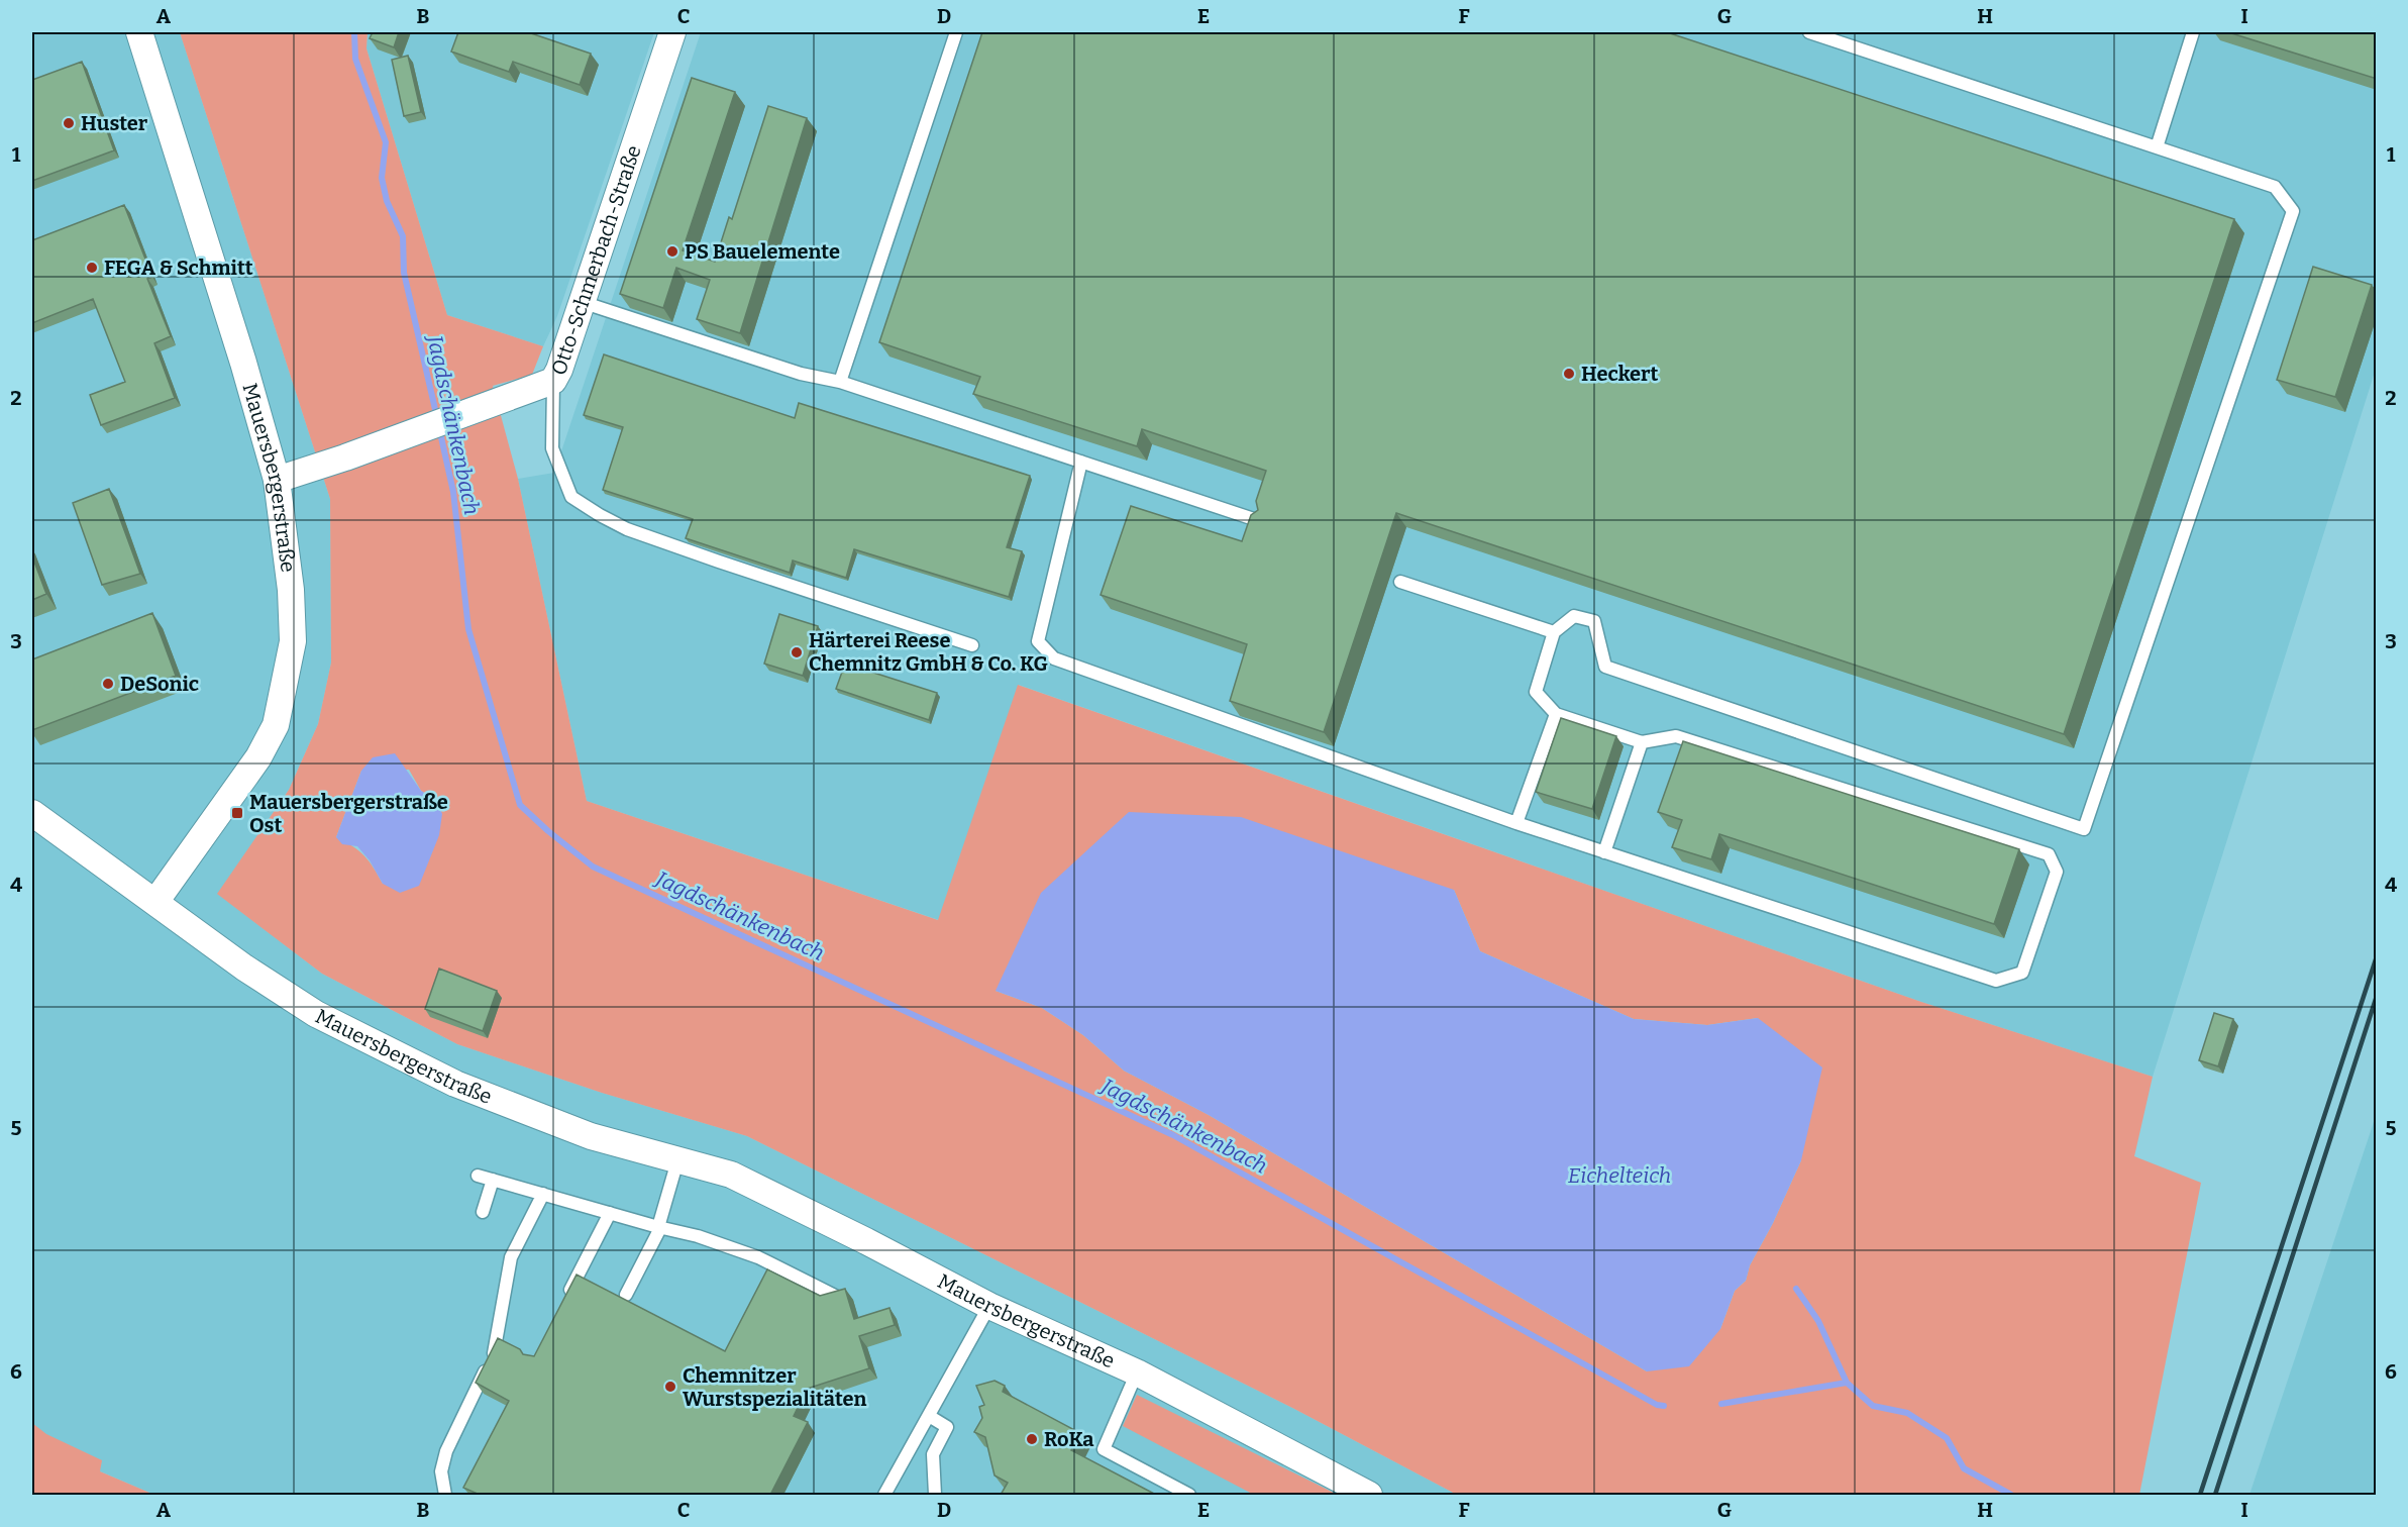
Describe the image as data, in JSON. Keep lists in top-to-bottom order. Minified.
{"streets":{"street":["Otto-Schmerbach-Straße","Mauersbergerstraße"]},"crossings":[["Otto-Schmerbach-Straße","Mauersbergerstraße"]],"water":["Jagdschänkenbach","Eichelteich"],"places":{"other":["Huster","PS Bauelemente","FEGA & Schmitt","Heckert","Härterei Reese Chemnitz GmbH & Co. KG","DeSonic","Chemnitzer Wurstspezialitäten","RoKa"],"transit":["Mauersbergerstraße Ost"]},"grid":{"columns":["A","B","C","D","E","F","G","H","I"],"rows":["1","2","3","4","5","6"]}}
